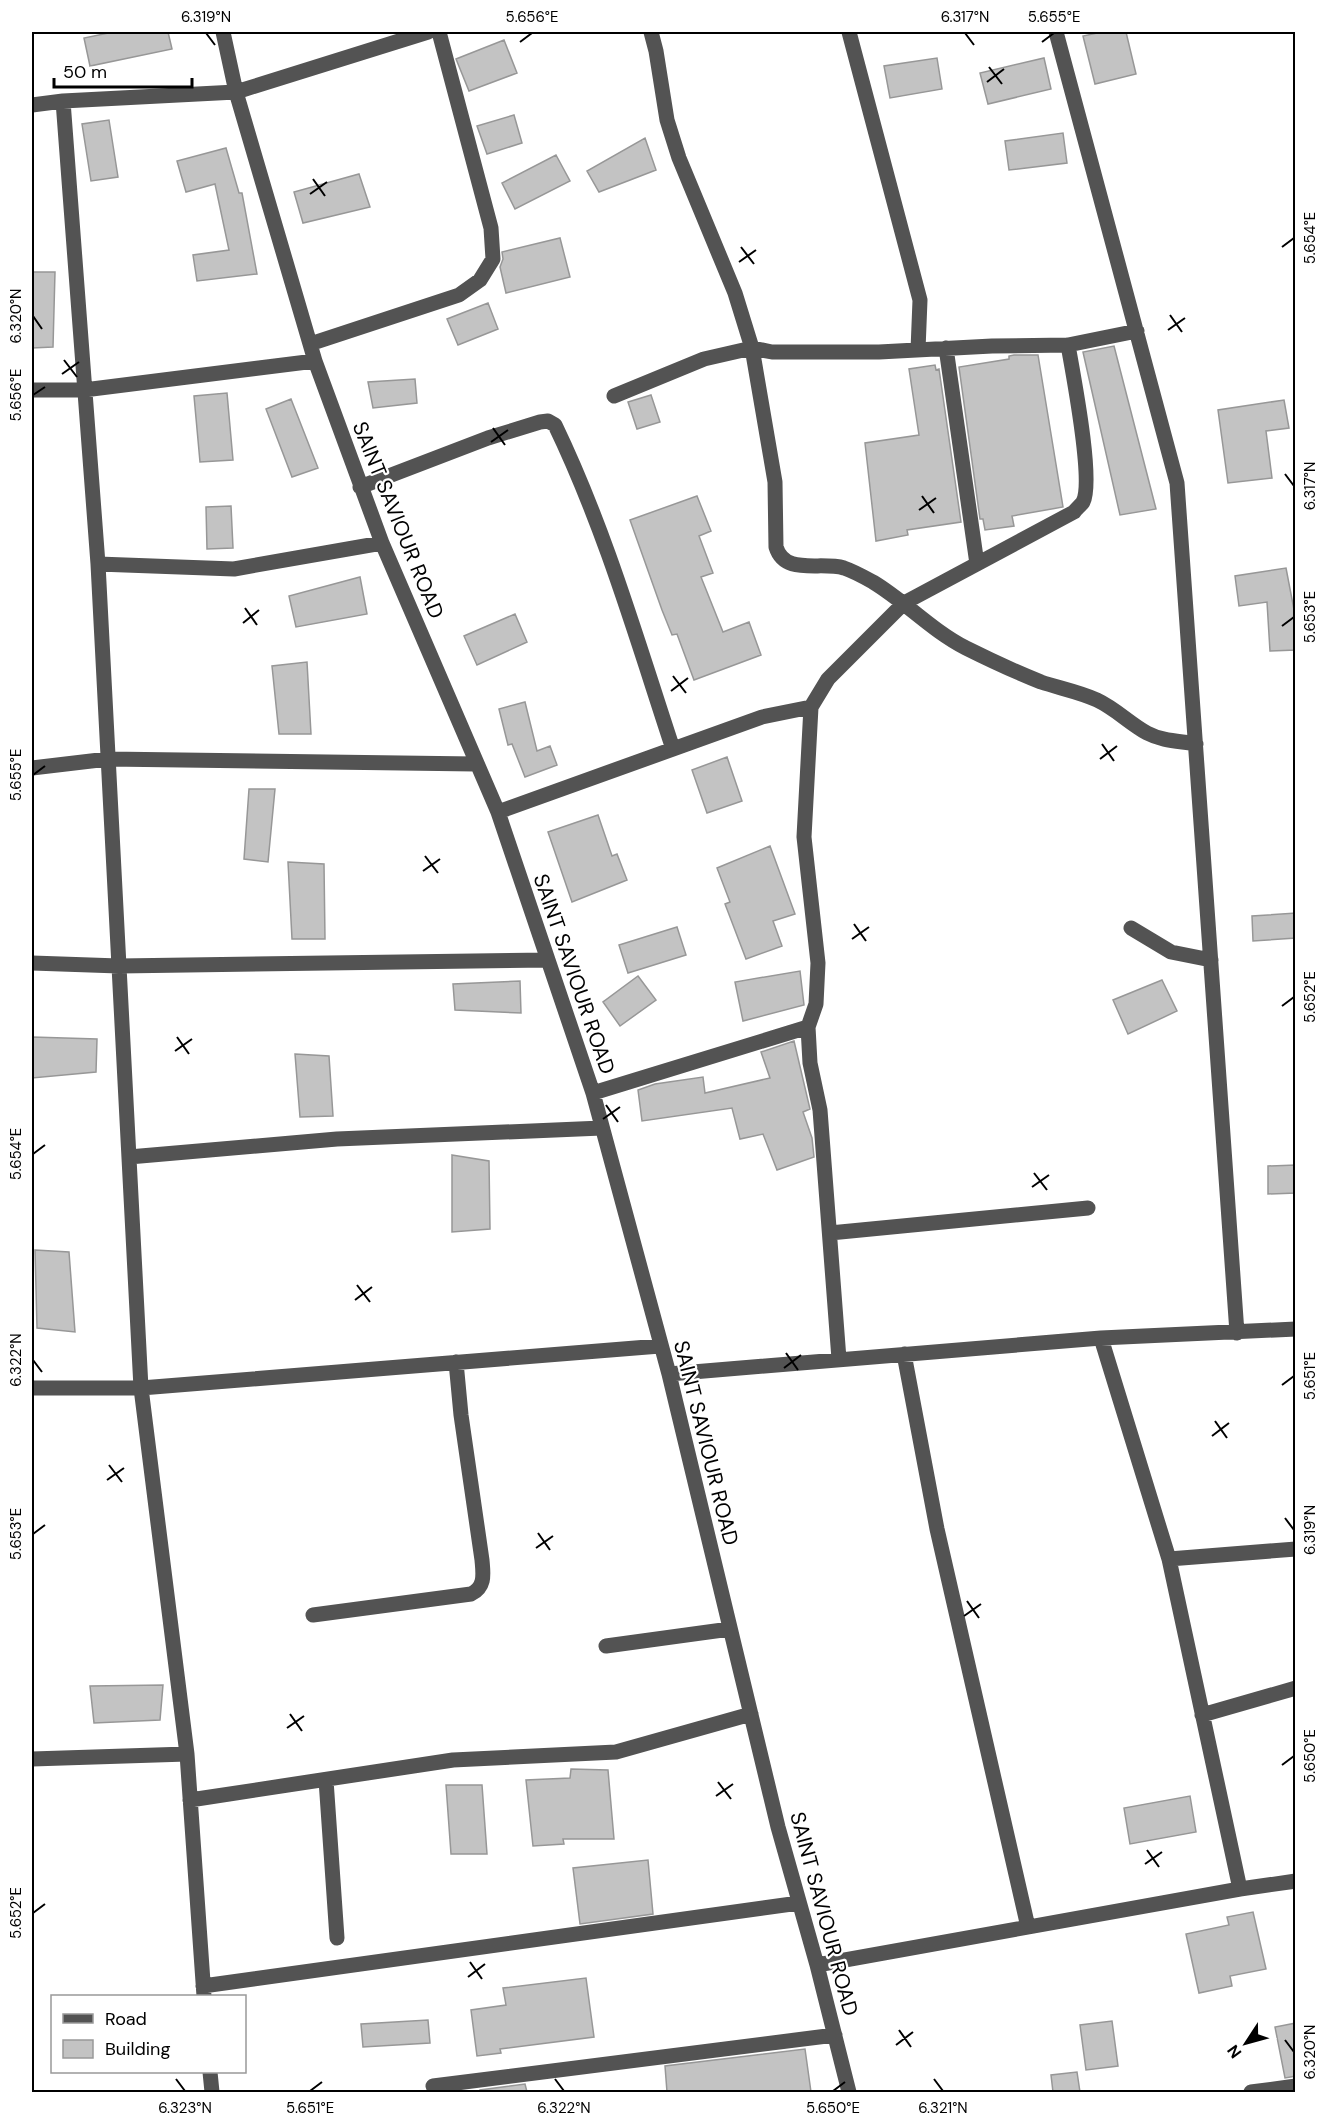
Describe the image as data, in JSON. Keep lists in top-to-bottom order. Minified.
{"streets":{"street":["SAINT SAVIOUR ROAD"]},"legend":["Road","Building"],"scale_bar":"50 m","north":"bottom left","coordinates":["6.319°N","5.656°E","6.317°N","5.655°E","5.654°E","6.320°N","5.653°E","5.652°E","6.322°N","5.651°E","5.650°E","6.323°N","6.321°N"]}
